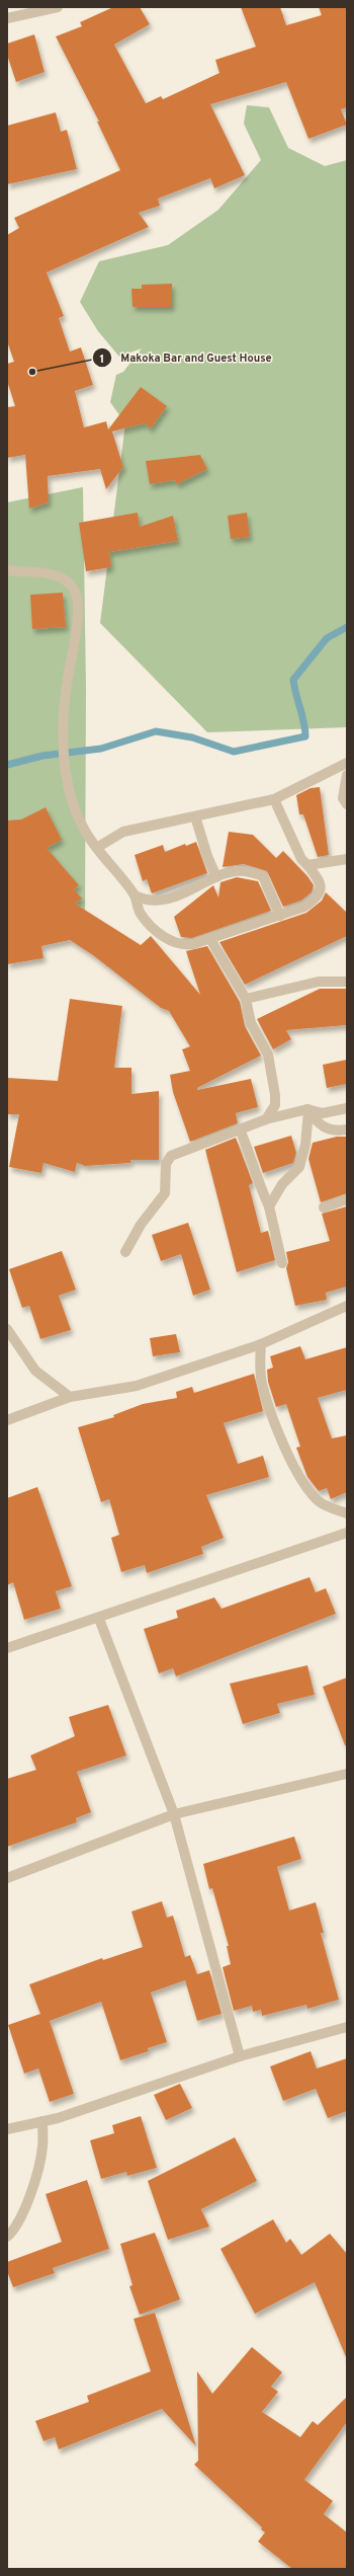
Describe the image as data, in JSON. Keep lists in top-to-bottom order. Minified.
{"places":["Makoka Bar and Guest House"]}
